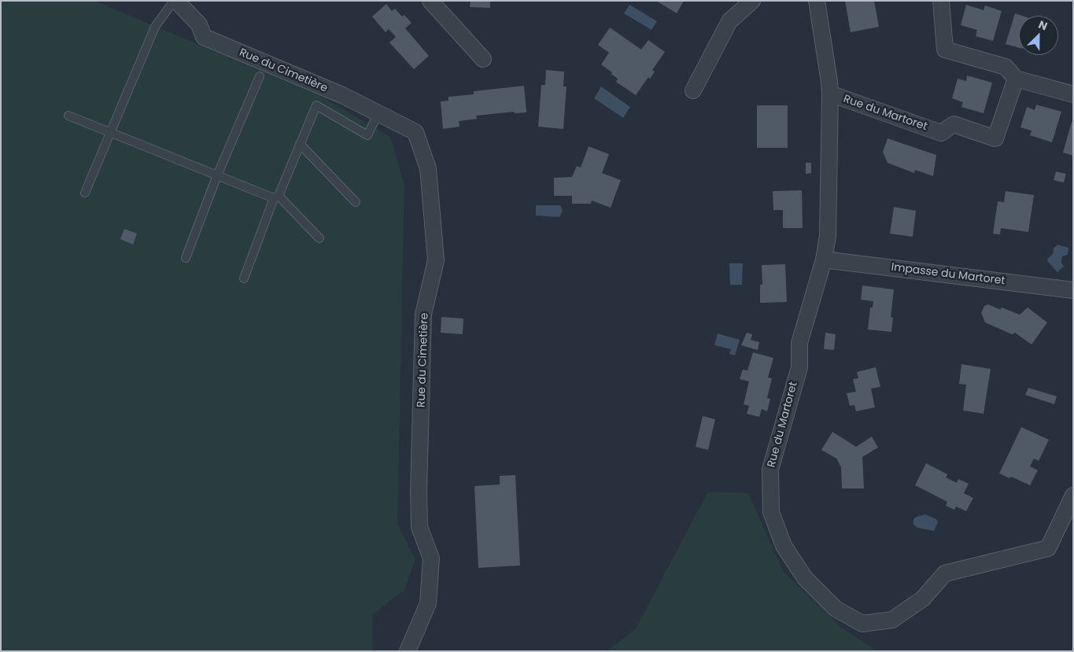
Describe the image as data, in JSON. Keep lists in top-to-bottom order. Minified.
{"streets":{"street":["Rue du Cimetière","Rue du Martoret","Impasse du Martoret"]},"crossings":[["Rue du Martoret","Impasse du Martoret"]],"north":"top right"}
